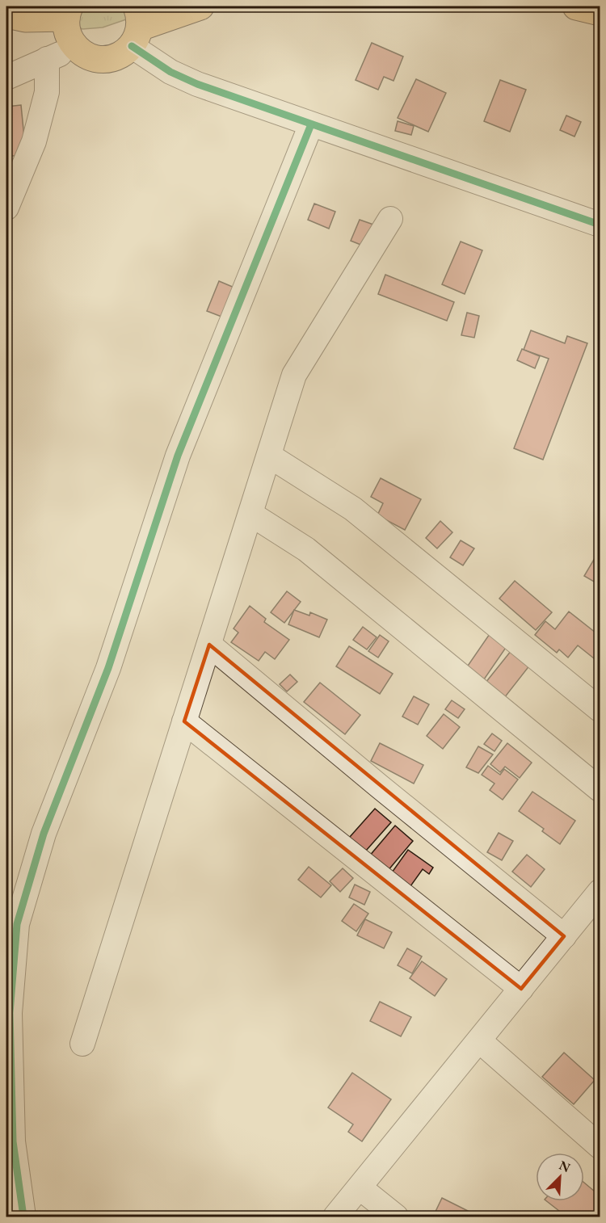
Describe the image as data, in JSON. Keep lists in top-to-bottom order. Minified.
{"north":"top right"}
